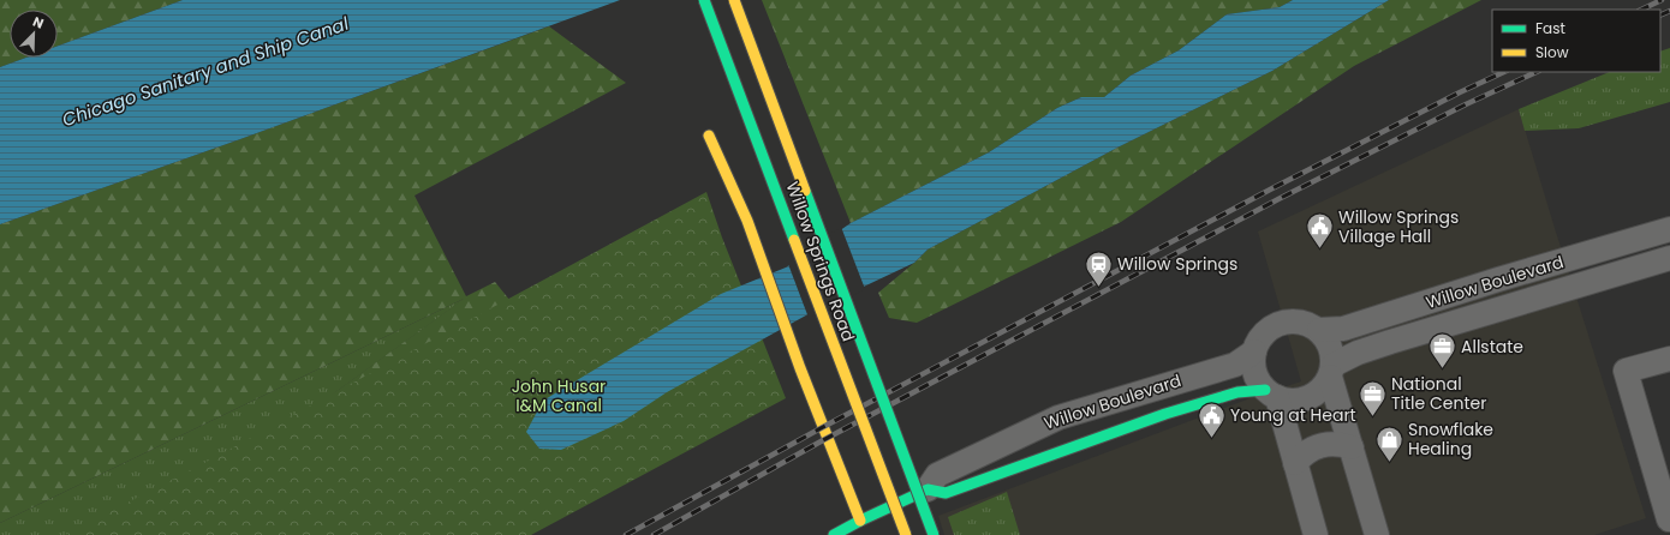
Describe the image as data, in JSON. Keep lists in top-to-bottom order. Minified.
{"streets":{"main road":["Willow Springs Road","Willow Boulevard"]},"water":["Chicago Sanitary and Ship Canal"],"parks":["John Husar I&M Canal"],"places":{"public building":["Willow Springs Village Hall","Young at Heart"],"station":["Willow Springs"],"office":["Allstate","National Title Center"],"shop":["Snowflake Healing"]},"legend":["Fast","Slow"],"north":"top right"}
